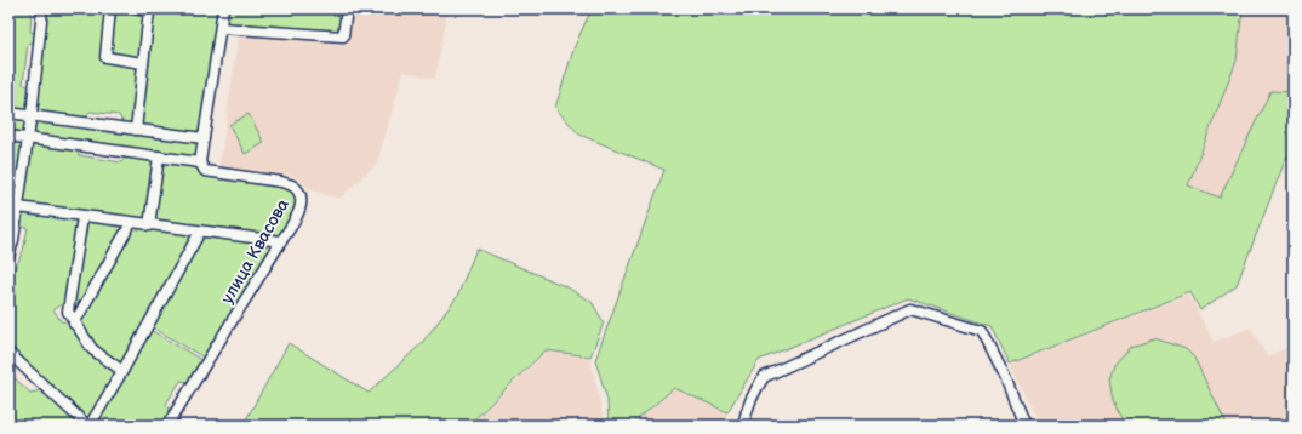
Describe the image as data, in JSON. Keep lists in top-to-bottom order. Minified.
{"streets":{"street":["улица Квасова"]}}
